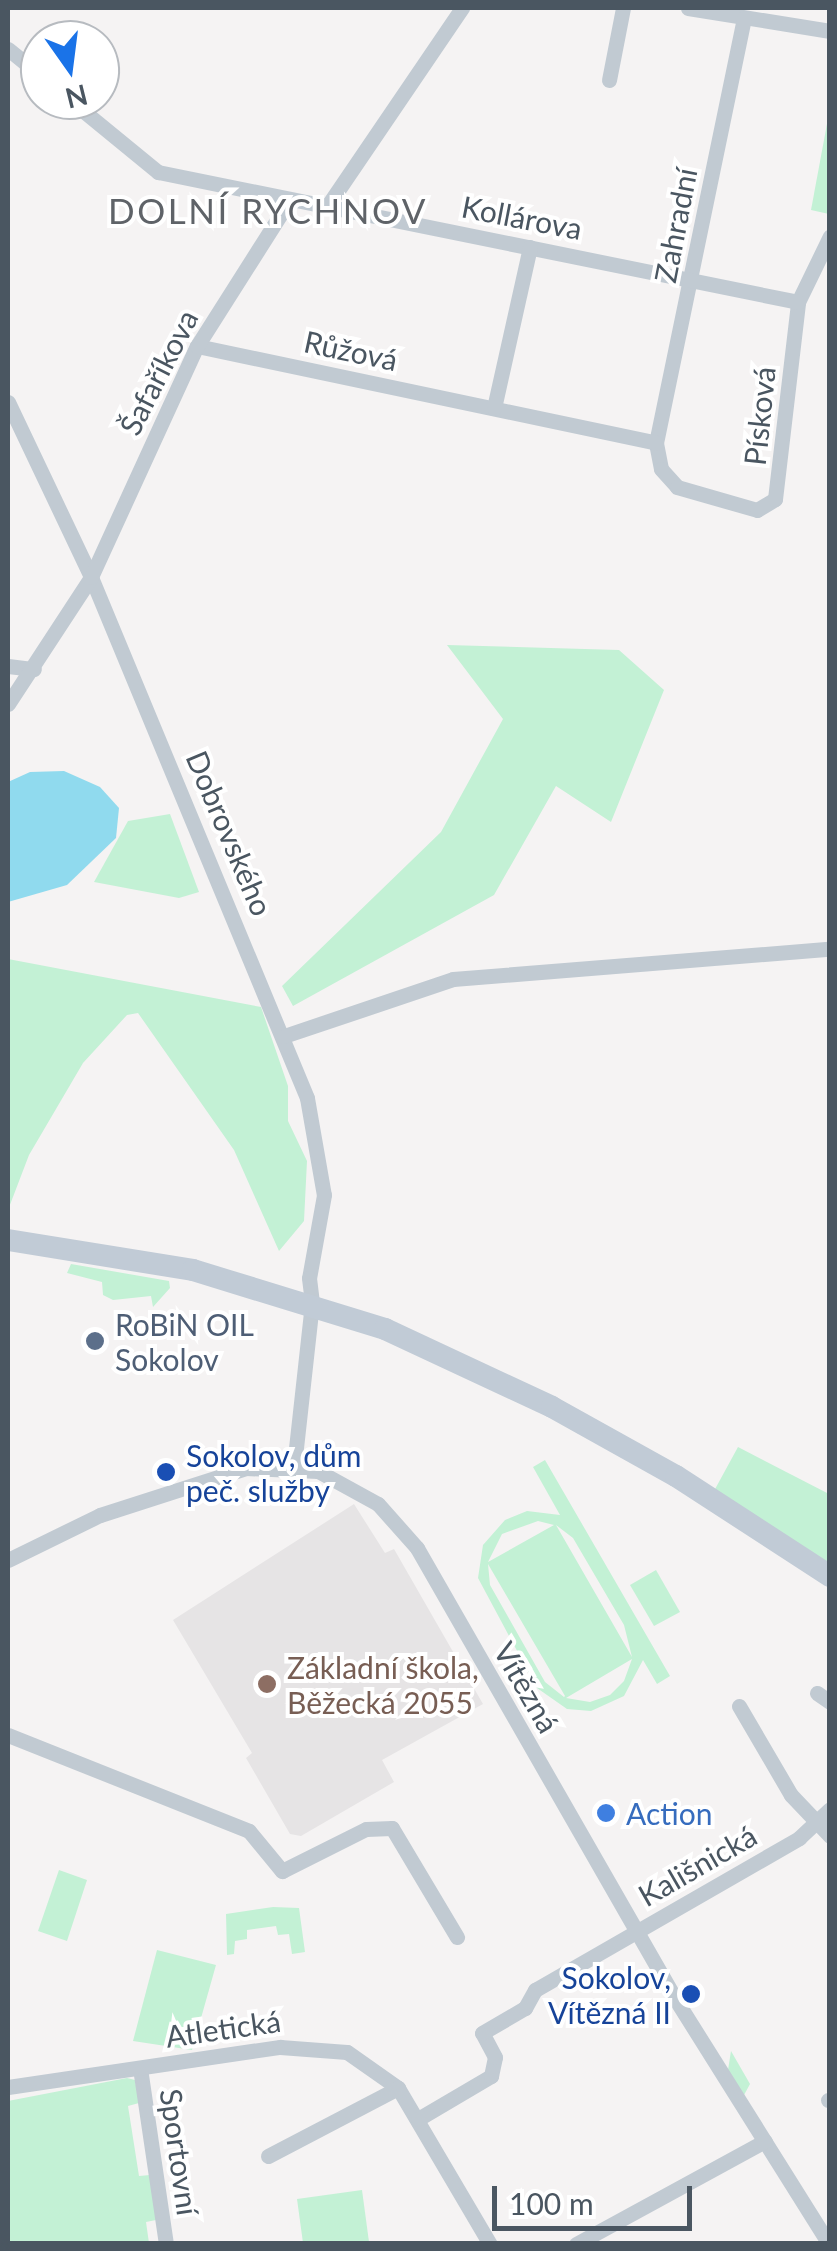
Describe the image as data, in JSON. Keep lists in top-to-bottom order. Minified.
{"streets":{"street":["Kollárova","Zahradní","Růžová","Šafaříkova","Písková","Dobrovského","Vítězná","Kališnická","Atletická","Sportovní"]},"crossings":[["Kollárova","Zahradní"],["Kollárova","Šafaříkova"],["Zahradní","Růžová"],["Zahradní","Písková"],["Růžová","Šafaříkova"],["Růžová","Písková"],["Šafaříkova","Dobrovského"],["Dobrovského","Vítězná"],["Vítězná","Kališnická"],["Atletická","Sportovní"]],"districts":["DOLNÍ RYCHNOV"],"places":["RoBiN OIL Sokolov","Sokolov, dům peč. služby","Základní škola, Běžecká 2055","Action","Sokolov, Vítězná II"],"scale_bar":"100 m","north":"bottom"}
